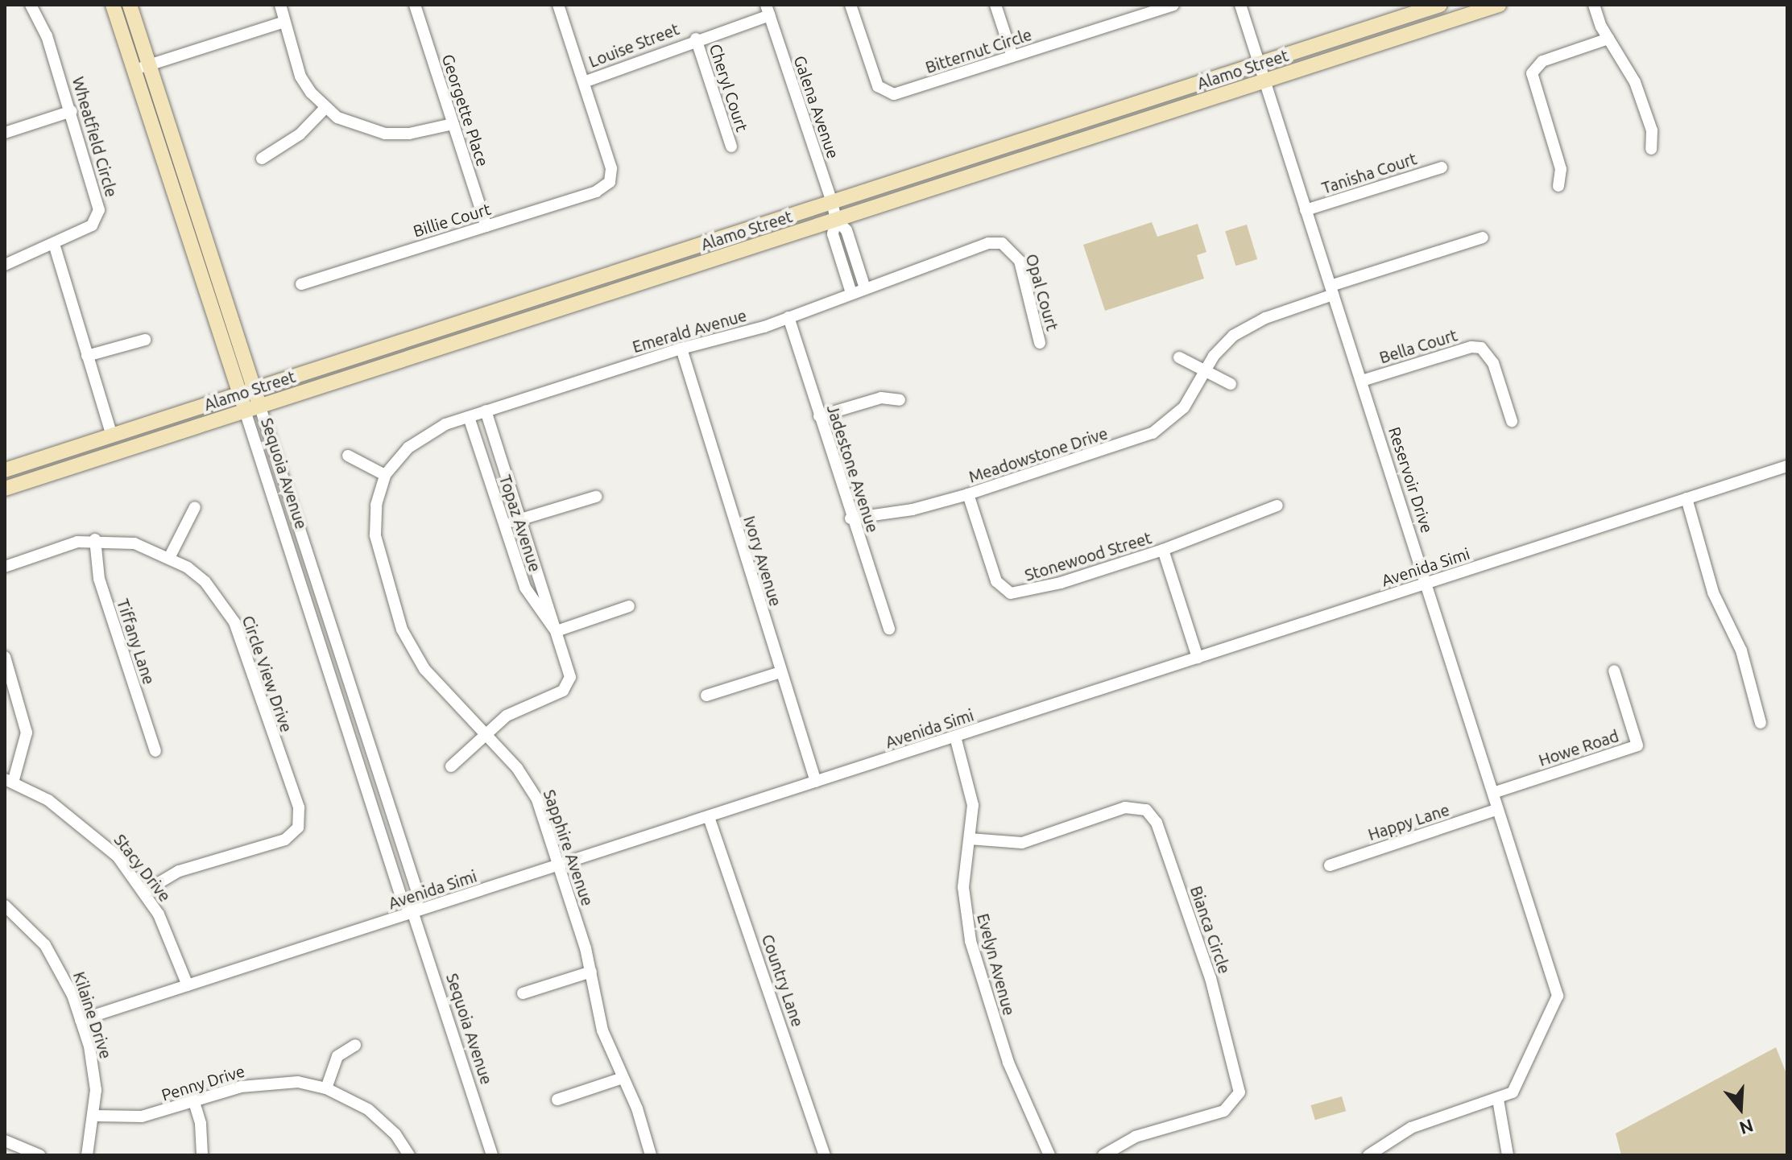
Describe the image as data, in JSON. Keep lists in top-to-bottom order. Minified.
{"streets":{"main road":["Alamo Street","Sequoia Avenue"],"street":["Louise Street","Bitternut Circle","Cheryl Court","Galena Avenue","Georgette Place","Wheatfield Circle","Tanisha Court","Billie Court","Opal Court","Emerald Avenue","Bella Court","Meadowstone Drive","Jadestone Avenue","Reservoir Drive","Topaz Avenue","Stonewood Street","Ivory Avenue","Avenida Simi","Tiffany Lane","Circle View Drive","Howe Road","Happy Lane","Sapphire Avenue","Stacy Drive","Bianca Circle","Evelyn Avenue","Country Lane","Kilaine Drive","Penny Drive"]},"crossings":[["Louise Street","Cheryl Court"],["Louise Street","Galena Avenue"],["Louise Street","Billie Court"],["Alamo Street","Galena Avenue"],["Alamo Street","Sequoia Avenue"],["Alamo Street","Reservoir Drive"],["Galena Avenue","Emerald Avenue"],["Georgette Place","Billie Court"],["Tanisha Court","Reservoir Drive"],["Opal Court","Emerald Avenue"],["Emerald Avenue","Jadestone Avenue"],["Emerald Avenue","Topaz Avenue"],["Emerald Avenue","Ivory Avenue"],["Emerald Avenue","Sapphire Avenue"],["Bella Court","Reservoir Drive"],["Meadowstone Drive","Jadestone Avenue"],["Meadowstone Drive","Reservoir Drive"],["Meadowstone Drive","Stonewood Street"],["Sequoia Avenue","Avenida Simi"],["Reservoir Drive","Avenida Simi"],["Reservoir Drive","Howe Road"],["Reservoir Drive","Happy Lane"],["Topaz Avenue","Sapphire Avenue"],["Ivory Avenue","Avenida Simi"],["Avenida Simi","Sapphire Avenue"],["Avenida Simi","Stacy Drive"],["Avenida Simi","Evelyn Avenue"],["Avenida Simi","Country Lane"],["Avenida Simi","Kilaine Drive"],["Tiffany Lane","Circle View Drive"],["Circle View Drive","Stacy Drive"],["Bianca Circle","Evelyn Avenue"],["Kilaine Drive","Penny Drive"]],"north":"bottom"}
